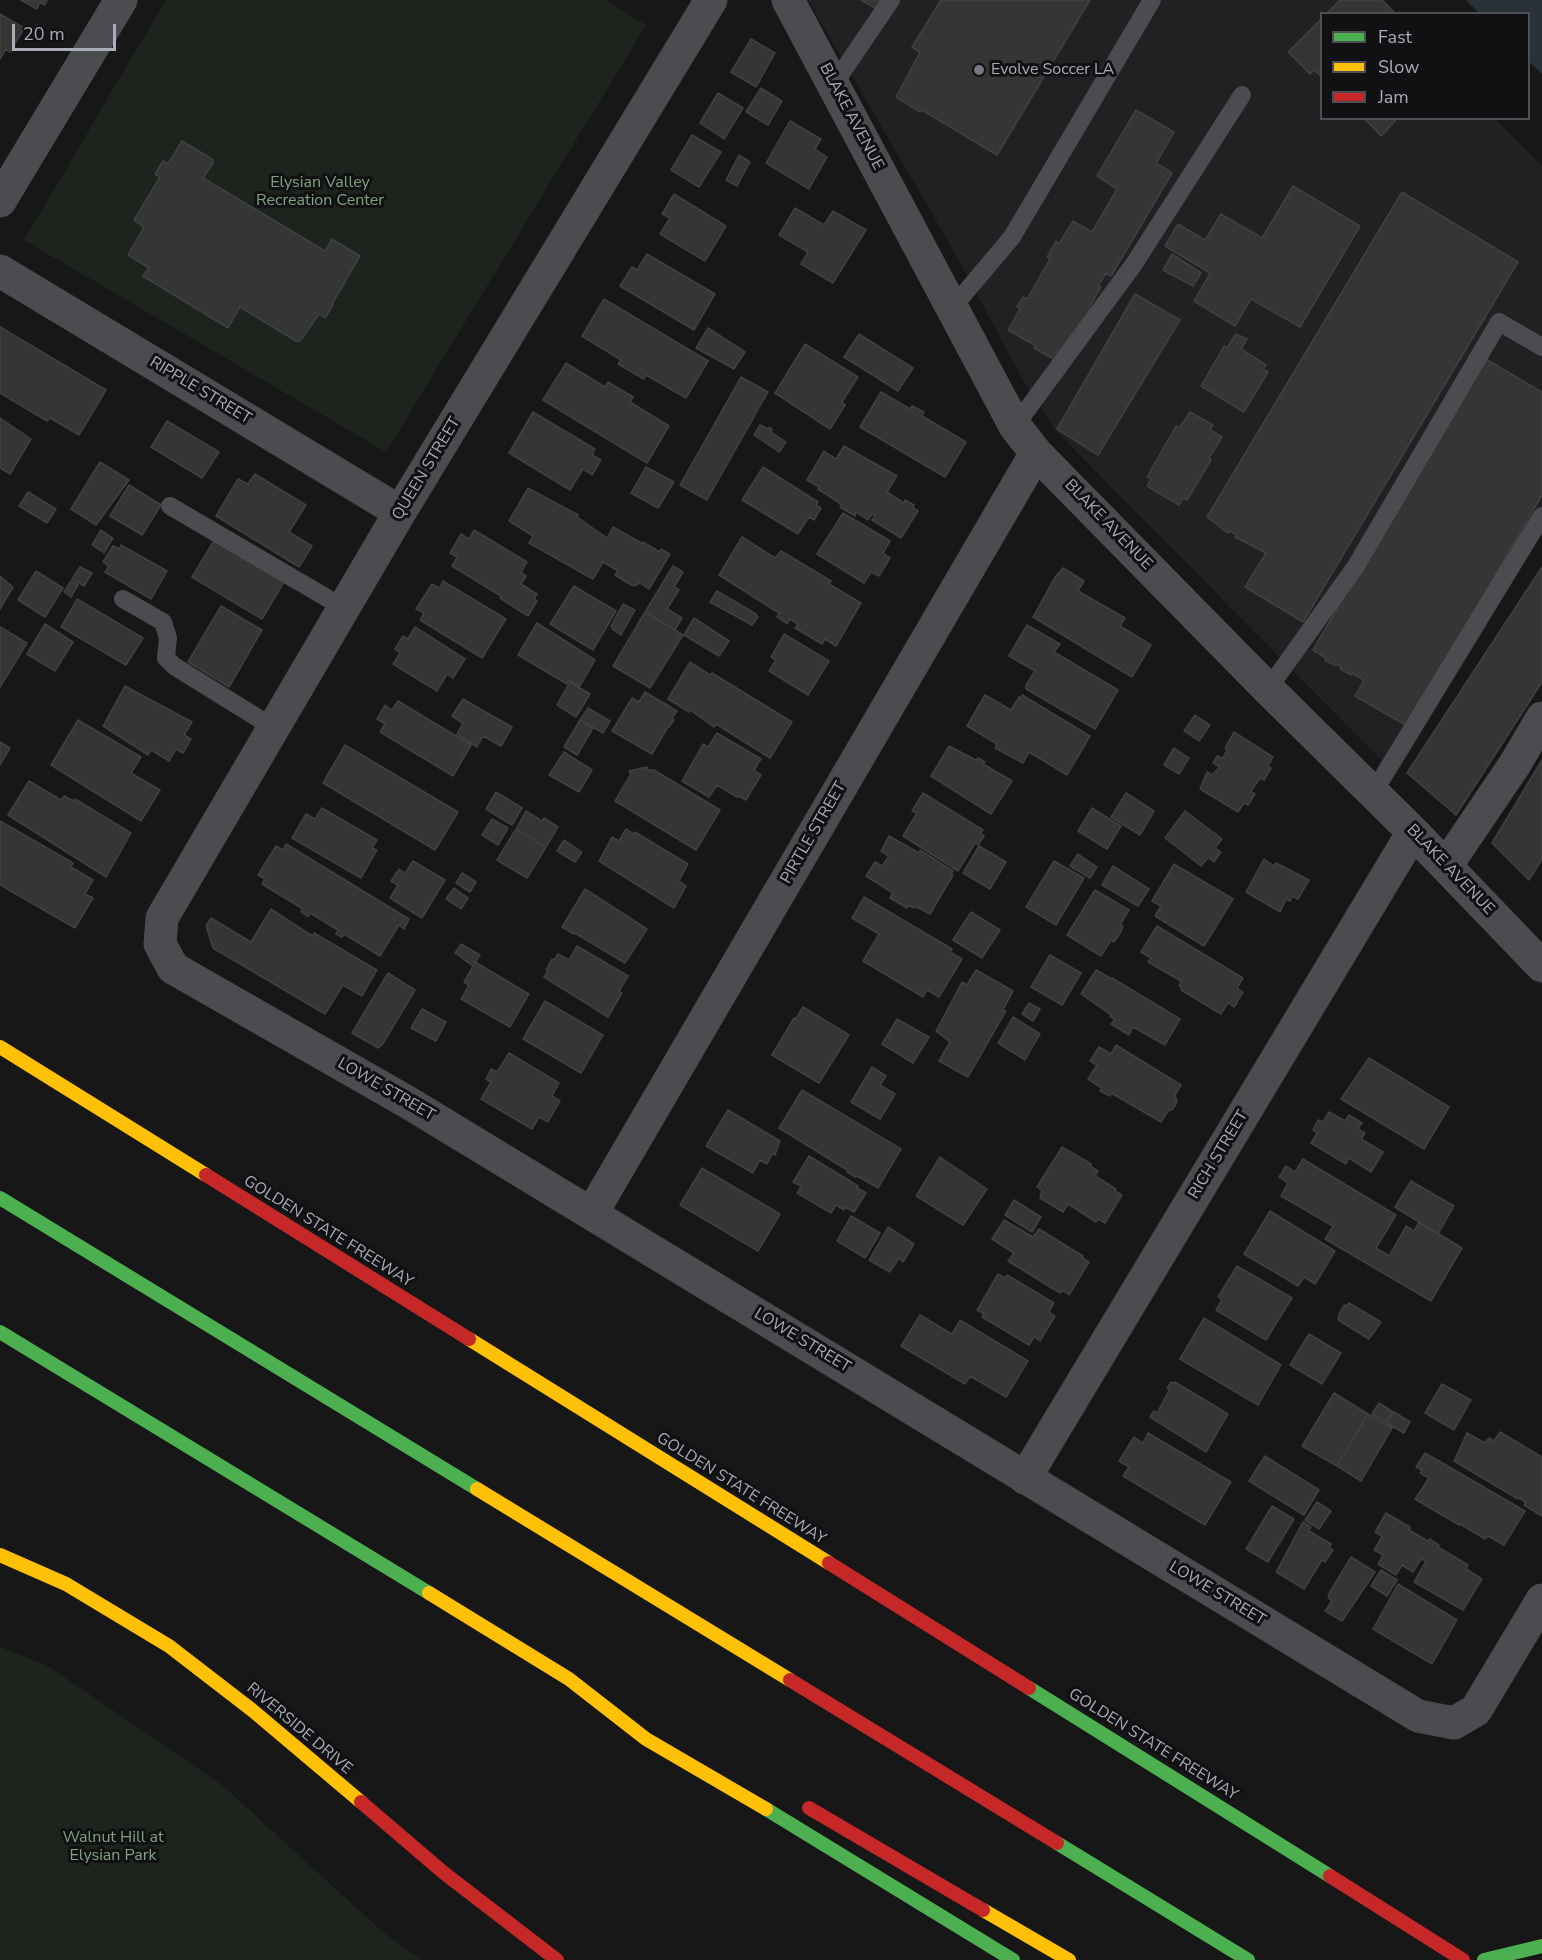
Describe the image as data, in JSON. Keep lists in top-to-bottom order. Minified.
{"streets":{"main road":["GOLDEN STATE FREEWAY","RIVERSIDE DRIVE"],"street":["BLAKE AVENUE","RIPPLE STREET","QUEEN STREET","PIRTLE STREET","LOWE STREET","RICH STREET"]},"crossings":[["BLAKE AVENUE","PIRTLE STREET"],["BLAKE AVENUE","RICH STREET"],["RIPPLE STREET","QUEEN STREET"],["QUEEN STREET","LOWE STREET"],["PIRTLE STREET","LOWE STREET"],["LOWE STREET","RICH STREET"]],"parks":["Elysian Valley Recreation Center","Walnut Hill at Elysian Park"],"places":["Evolve Soccer LA"],"legend":["Fast","Slow","Jam"],"scale_bar":"20 m"}
